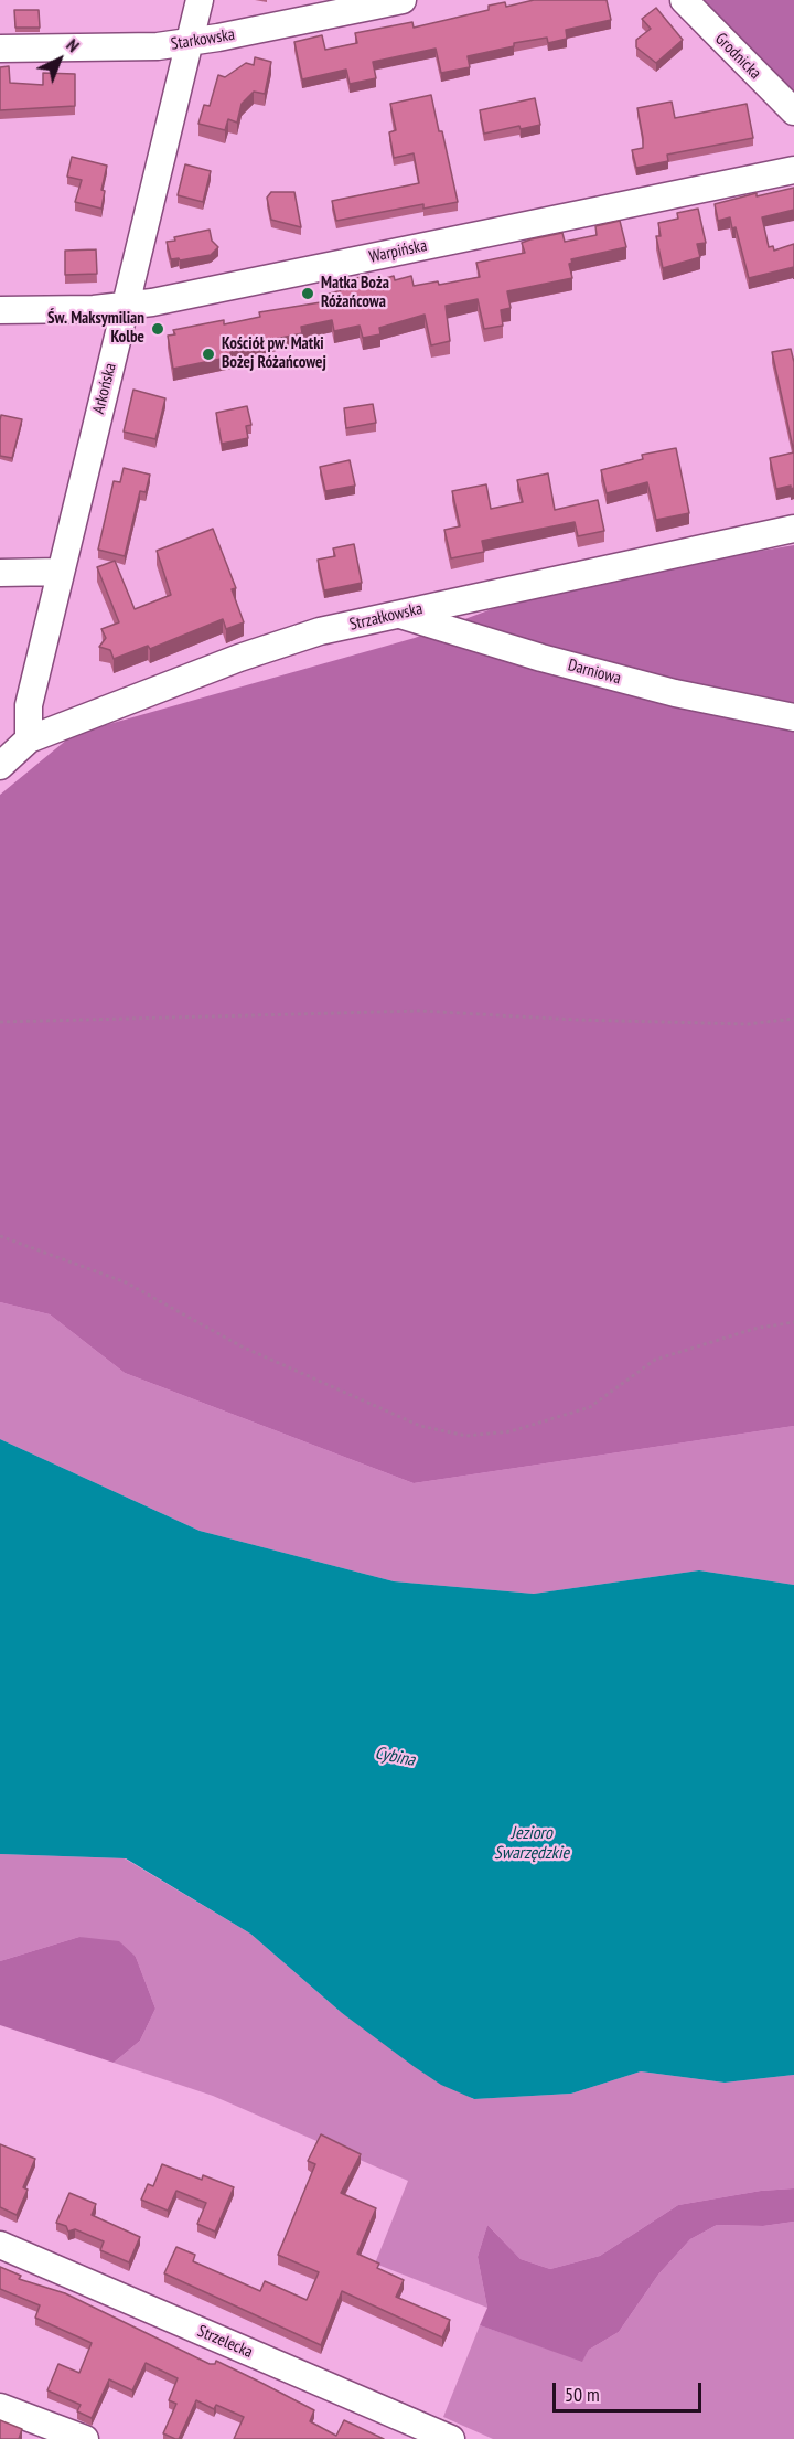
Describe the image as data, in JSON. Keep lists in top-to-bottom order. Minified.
{"streets":{"street":["Starkowska","Grodnicka","Warpińska","Arkońska","Strzałkowska","Darniowa","Strzelecka"]},"crossings":[["Starkowska","Arkońska"],["Warpińska","Arkońska"],["Arkońska","Strzałkowska"],["Strzałkowska","Darniowa"]],"water":["Cybina","Jezioro Swarzędzkie"],"places":["Matka Boża Różańcowa","Św. Maksymilian Kolbe","Kościół pw. Matki Bożej Różańcowej"],"scale_bar":"50 m","north":"top right"}
